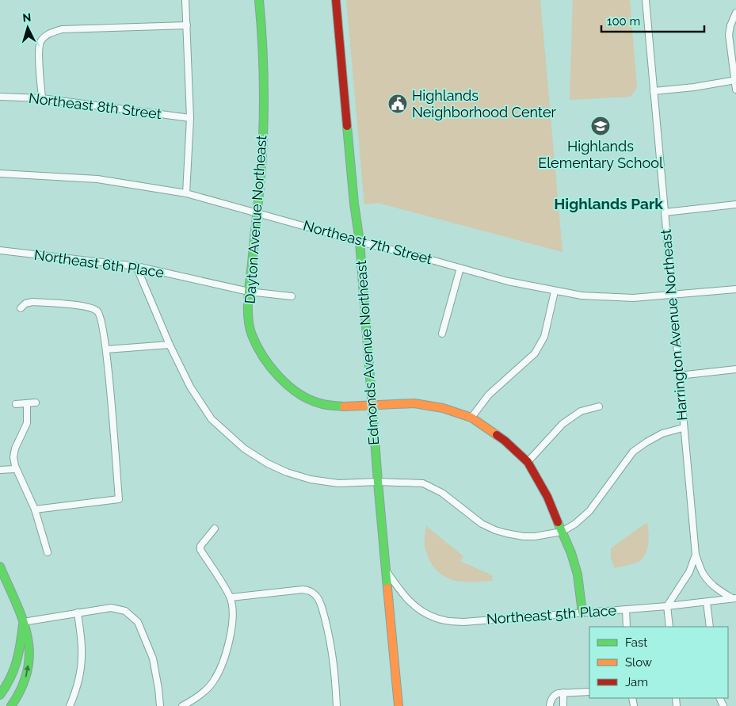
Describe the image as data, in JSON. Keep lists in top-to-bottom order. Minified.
{"streets":{"street":["Northeast 8th Street","Dayton Avenue Northeast","Northeast 7th Street","Northeast 6th Place","Harrington Avenue Northeast","Edmonds Avenue Northeast","Northeast 5th Place"]},"crossings":[["Dayton Avenue Northeast","Northeast 7th Street"],["Dayton Avenue Northeast","Northeast 6th Place"],["Dayton Avenue Northeast","Edmonds Avenue Northeast"],["Dayton Avenue Northeast","Northeast 5th Place"],["Northeast 7th Street","Harrington Avenue Northeast"],["Northeast 7th Street","Edmonds Avenue Northeast"],["Harrington Avenue Northeast","Northeast 5th Place"],["Edmonds Avenue Northeast","Northeast 5th Place"]],"districts":["Highlands Park"],"places":{"public building":["Highlands Neighborhood Center"],"school or university":["Highlands Elementary School"]},"legend":["Fast","Slow","Jam"],"scale_bar":"100 m","north":"top"}
